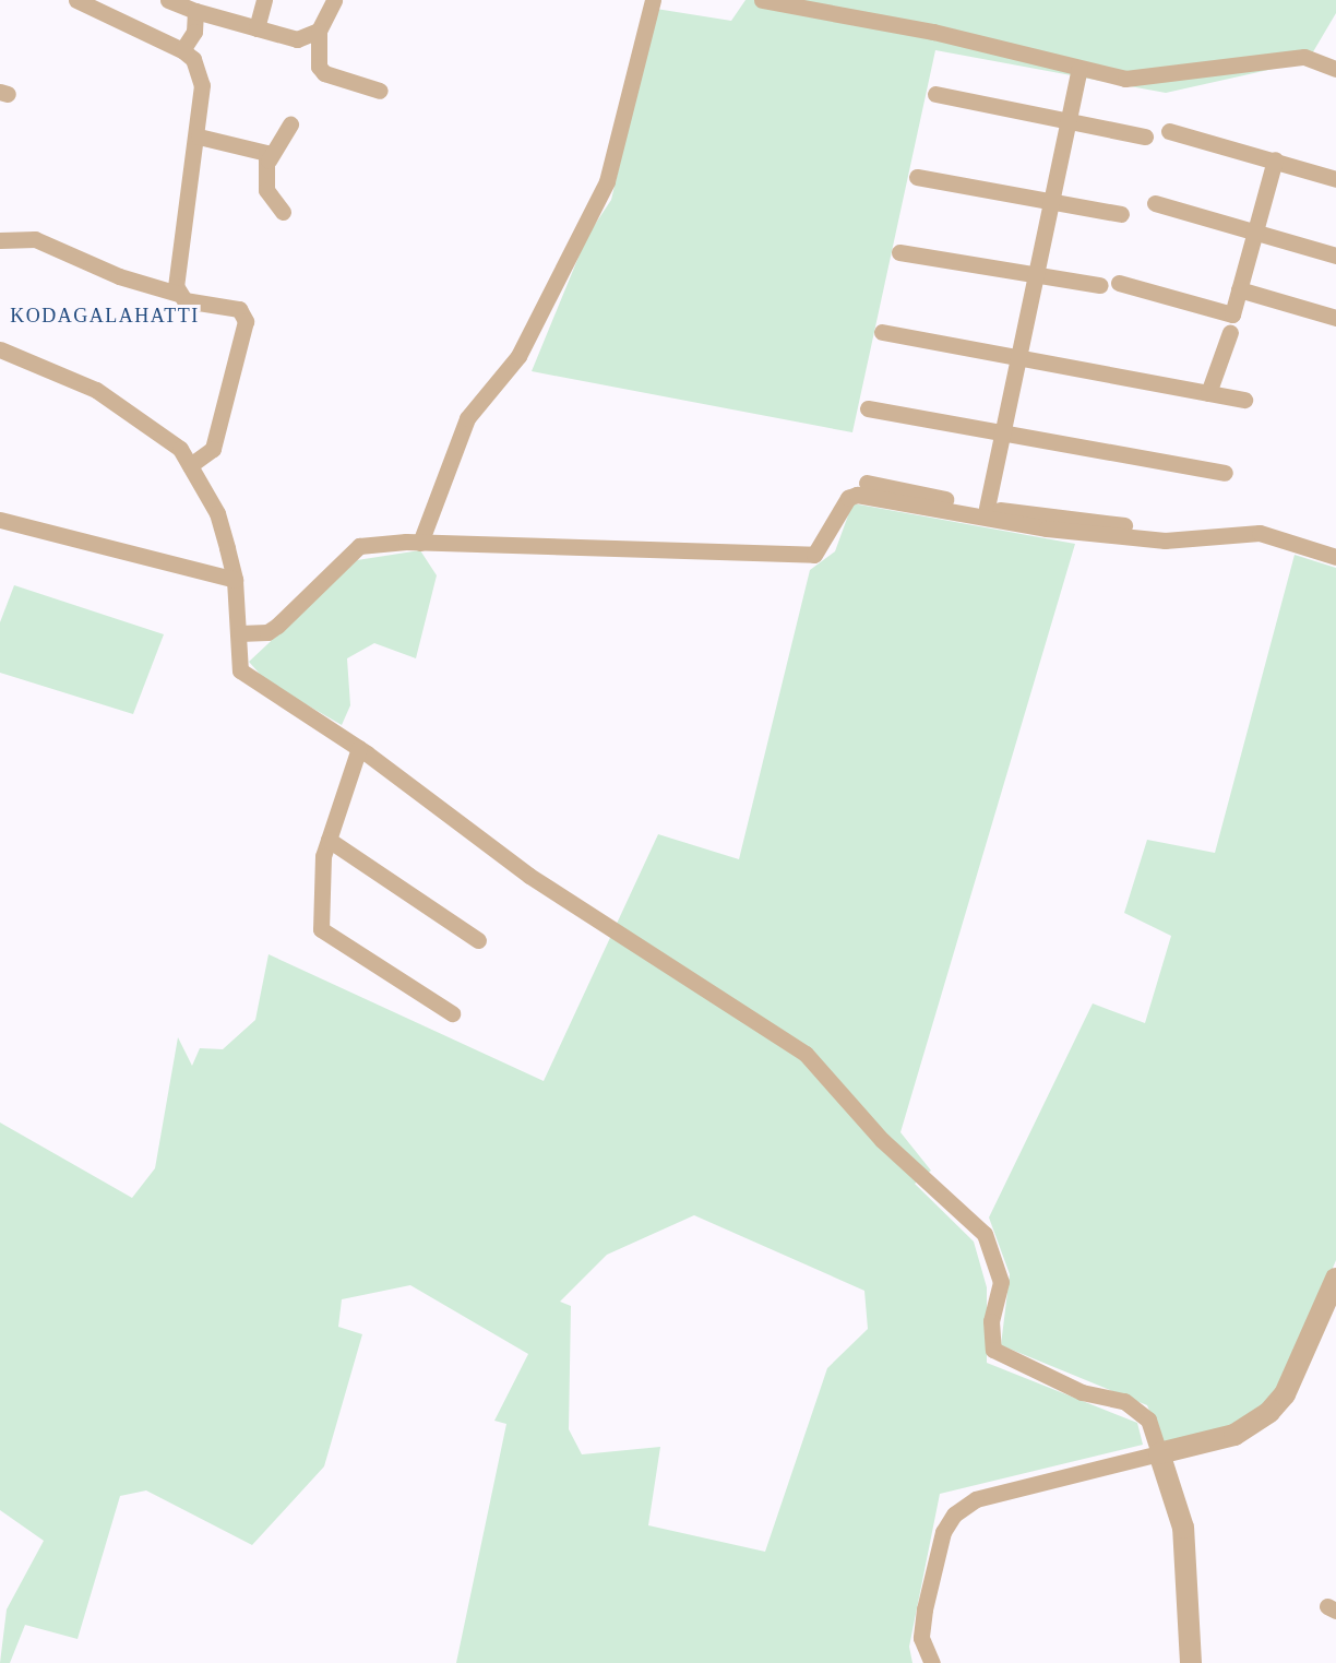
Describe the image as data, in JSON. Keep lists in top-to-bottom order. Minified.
{"districts":["KODAGALAHATTI"]}
